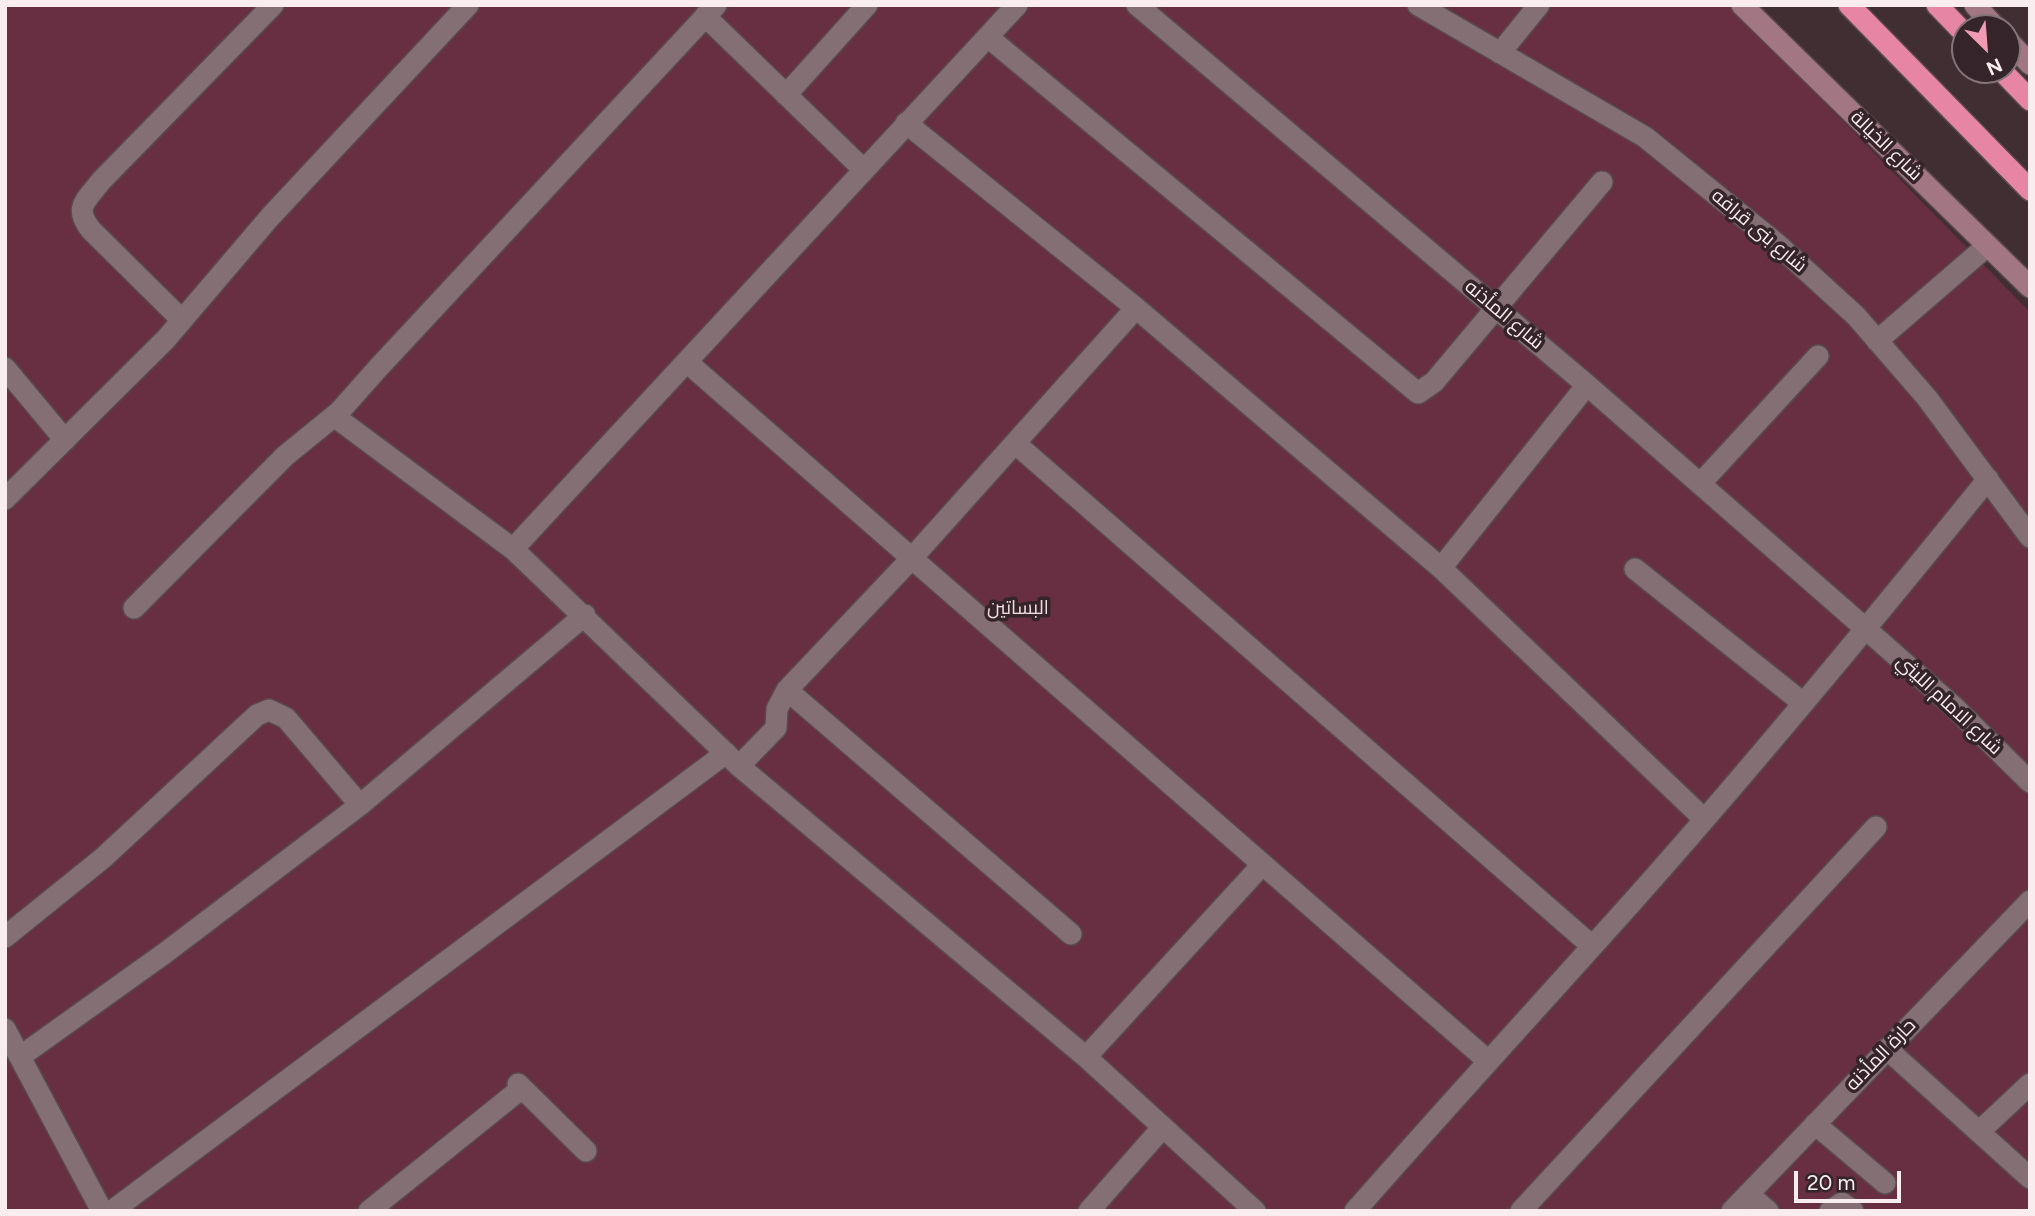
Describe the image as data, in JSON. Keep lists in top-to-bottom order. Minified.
{"streets":{"street":["شارع الخيالة","شارع بنى قرافه","شارع المأذنه","شارع الامام الليثي","حارة المأذنه"]},"crossings":[["شارع المأذنه","شارع الامام الليثي"]],"parks":["البساتين"],"scale_bar":"20 m","north":"bottom right"}
